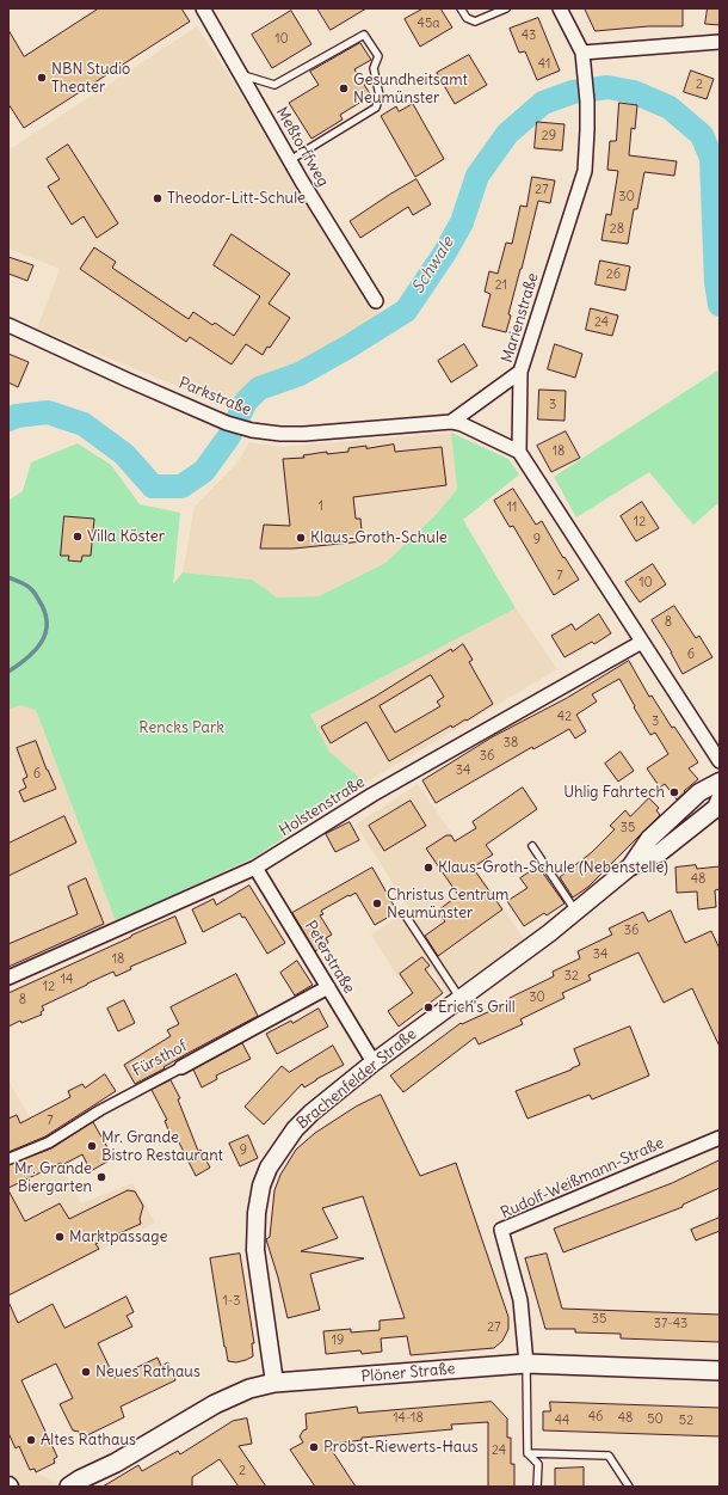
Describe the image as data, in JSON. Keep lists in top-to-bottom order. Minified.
{"streets":{"main road":["Plöner Straße"],"street":["Meßtorffweg","Marienstraße","Parkstraße","Holstenstraße","Peterstraße","Fürsthof","Brachenfelder Straße","Rudolf-Weißmann-Straße"]},"crossings":[["Holstenstraße","Peterstraße"],["Peterstraße","Fürsthof"],["Peterstraße","Brachenfelder Straße"],["Brachenfelder Straße","Plöner Straße"],["Rudolf-Weißmann-Straße","Plöner Straße"]],"water":["Schwale"],"parks":["Rencks Park"],"places":["NBN Studio Theater","Gesundheitsamt Neumünster","Theodor-Litt-Schule","Villa Köster","Klaus-Groth-Schule","Uhlig Fahrtech","Klaus-Groth-Schule (Nebenstelle)","Christus Centrum Neumünster","Erich's Grill","Mr. Grande Bistro Restaurant","Mr. Grande Biergarten","Marktpassage","Neues Rathaus","Altes Rathaus","Probst-Riewerts-Haus"],"house_numbers":["45a","43","10","41","2","29","27","30","28","26","21","24","3","18","1","11","12","9","7","10","8","6","42","3","38","36","34","6","35","48","36","34","18","32","14","12","30","8","7","9","1-3","35","37-43","27","19","46","14-18","48","50","44","52","24","2"]}
